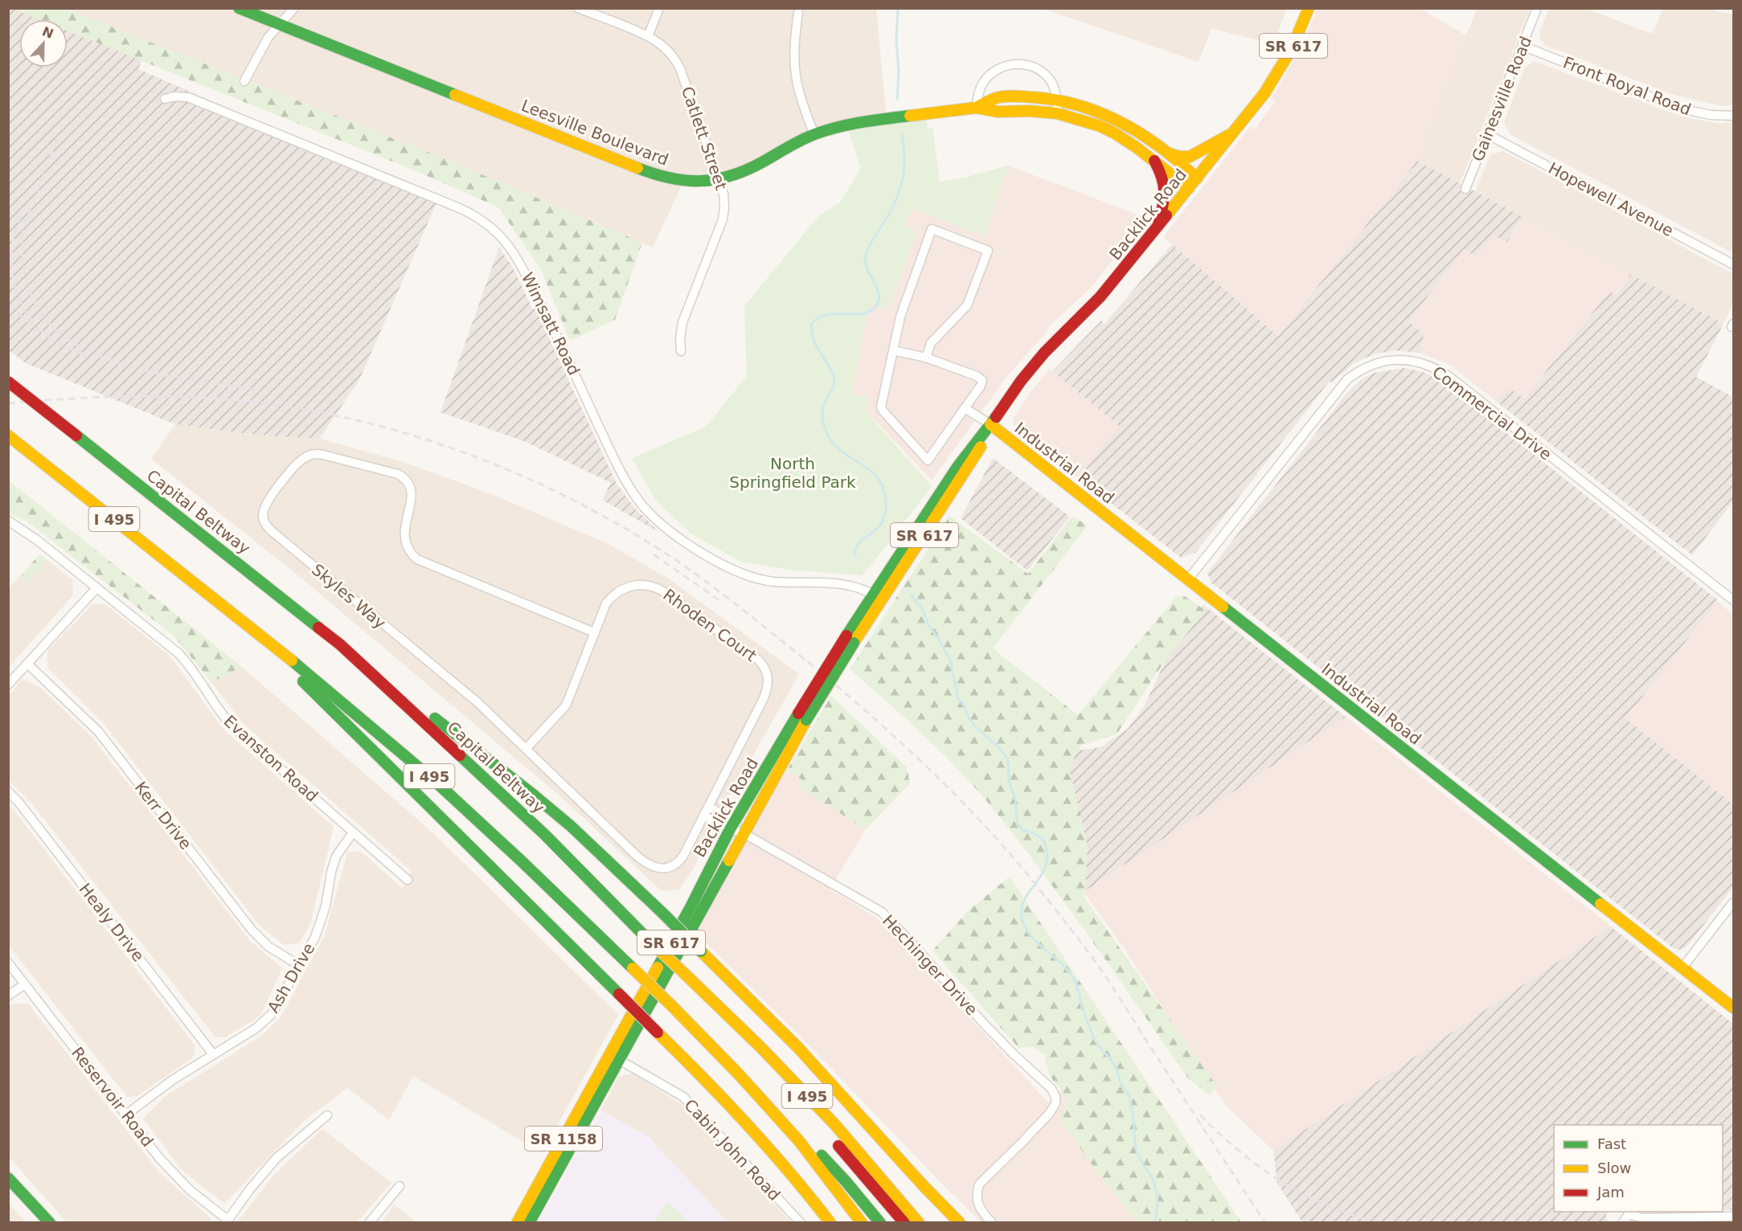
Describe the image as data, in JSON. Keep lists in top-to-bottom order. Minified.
{"streets":{"main road":["SR 617","Leesville Boulevard","Backlick Road","Industrial Road","Capital Beltway","I 495","SR 1158"],"street":["Front Royal Road","Gainesville Road","Catlett Street","Hopewell Avenue","Wimsatt Road","Commercial Drive","Skyles Way","Rhoden Court","Evanston Road","Kerr Drive","Healy Drive","Hechinger Drive","Ash Drive","Reservoir Road","Cabin John Road"]},"crossings":[["Front Royal Road","Gainesville Road"],["Gainesville Road","Hopewell Avenue"],["Leesville Boulevard","Catlett Street"],["Leesville Boulevard","Backlick Road"],["Backlick Road","Wimsatt Road"],["Backlick Road","Industrial Road"],["Backlick Road","Hechinger Drive"],["Backlick Road","Cabin John Road"],["Commercial Drive","Industrial Road"],["Skyles Way","Rhoden Court"],["Evanston Road","Ash Drive"],["Kerr Drive","Ash Drive"],["Healy Drive","Ash Drive"],["Ash Drive","Reservoir Road"]],"parks":["North Springfield Park"],"legend":["Fast","Slow","Jam"],"north":"top"}
